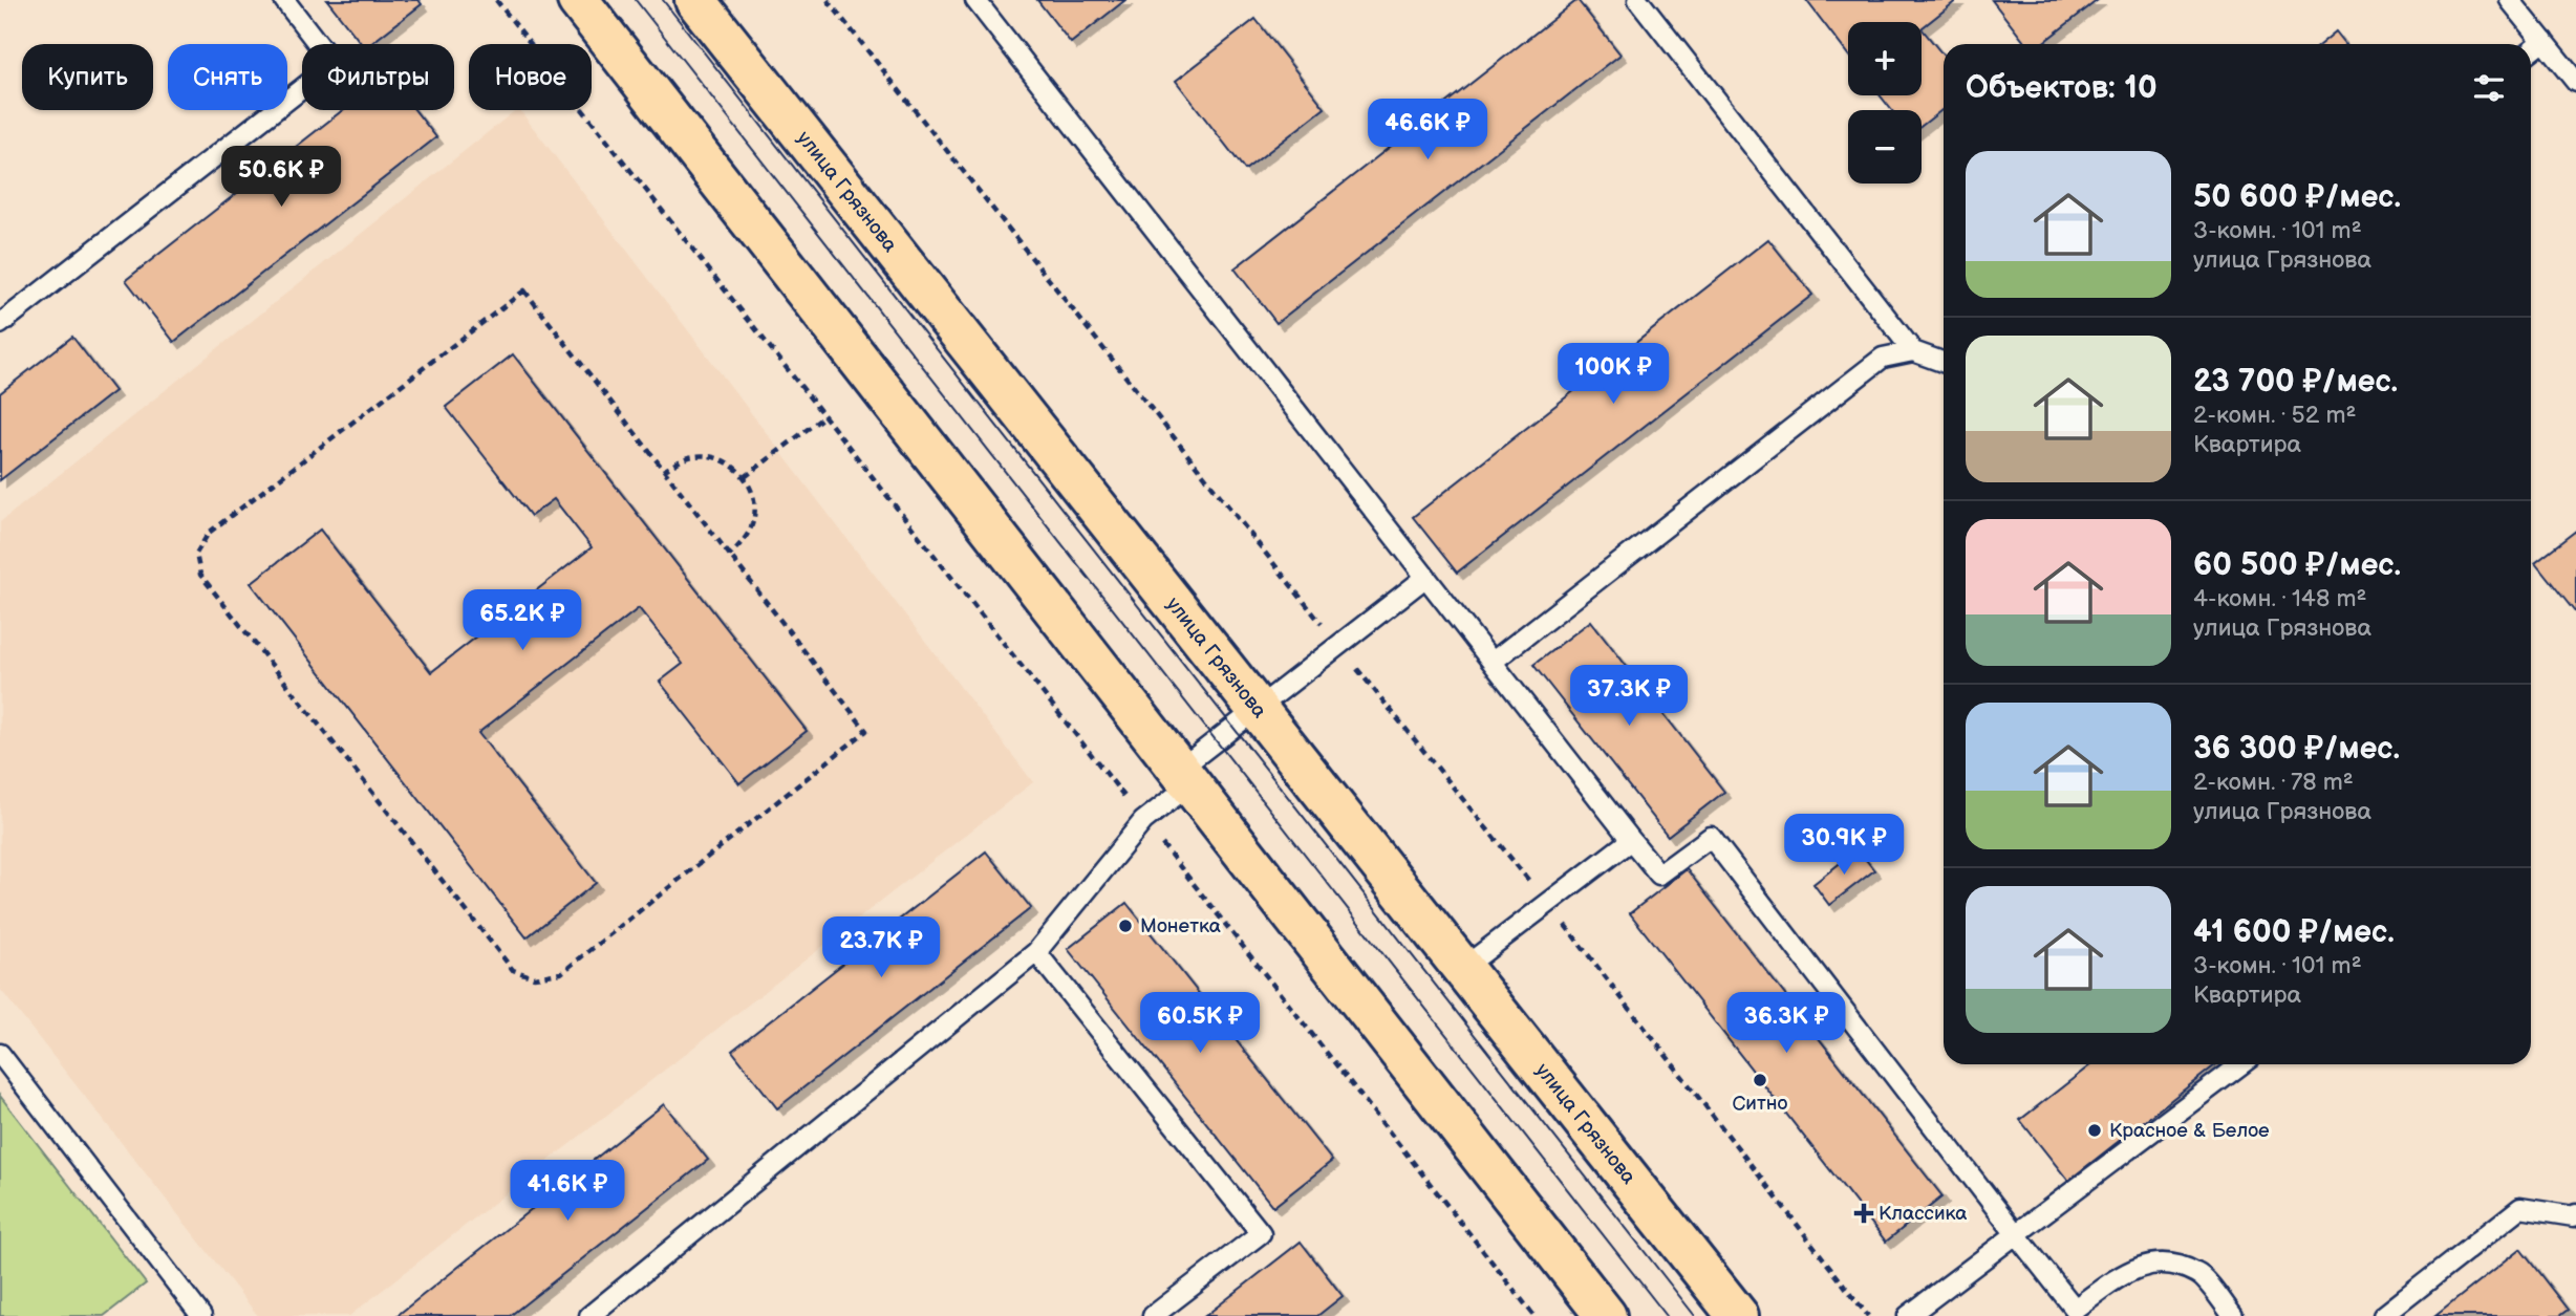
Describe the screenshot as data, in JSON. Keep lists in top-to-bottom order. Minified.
{"streets":{"main road":["улица Грязнова"]},"places":{"other":["Монетка","Ситно","Красное & Белое"],"health":["Классика"]},"page":{"map_buttons":["+","−"],"chip":["Купить","Снять","Фильтры","Новое"],"heading":"Объектов: 10","price":["46.6K ₽","50.6K ₽","100K ₽","65.2K ₽","37.3K ₽","30.9K ₽","23.7K ₽","60.5K ₽","36.3K ₽","41.6K ₽"],"list":[{"name":"50 600 ₽/мес.","note":"3-комн. · 101 m² · улица Грязнова"},{"name":"23 700 ₽/мес.","note":"2-комн. · 52 m² · Квартира"},{"name":"60 500 ₽/мес.","note":"4-комн. · 148 m² · улица Грязнова"},{"name":"36 300 ₽/мес.","note":"2-комн. · 78 m² · улица Грязнова"},{"name":"41 600 ₽/мес.","note":"3-комн. · 101 m² · Квартира"}]}}
